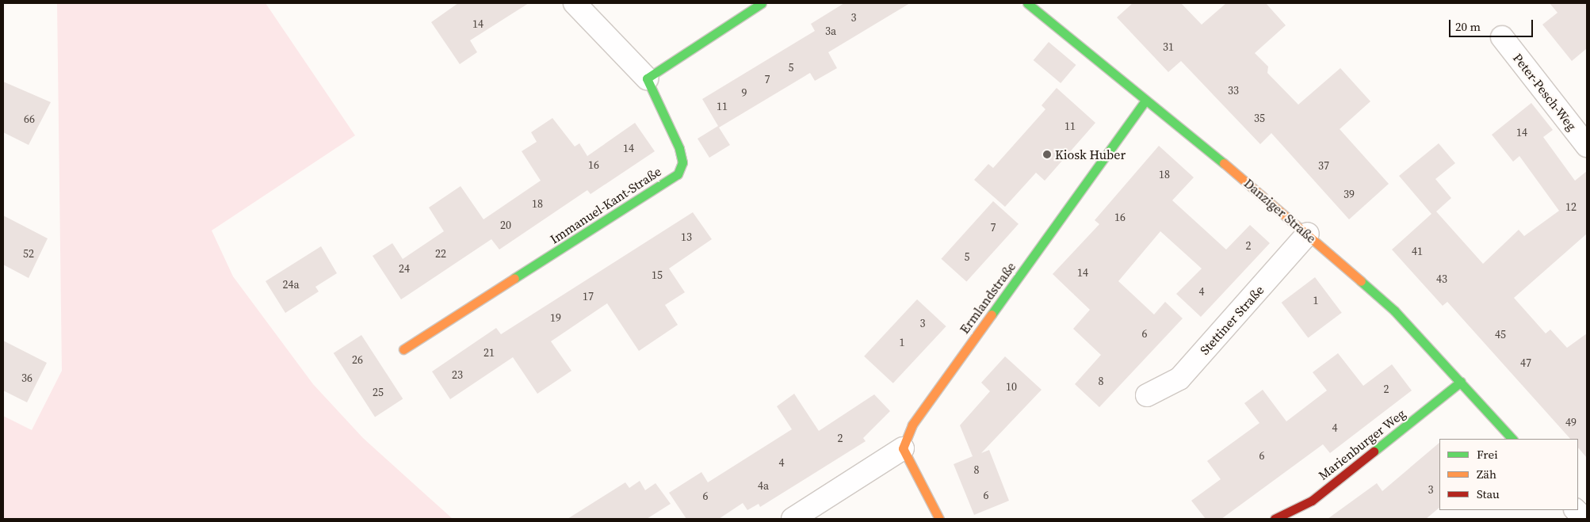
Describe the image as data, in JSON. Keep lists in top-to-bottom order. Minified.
{"streets":{"street":["Peter-Pesch-Weg","Immanuel-Kant-Straße","Danziger Straße","Ermlandstraße","Stettiner Straße","Marienburger Weg"]},"crossings":[["Danziger Straße","Ermlandstraße"],["Danziger Straße","Stettiner Straße"],["Danziger Straße","Marienburger Weg"]],"places":["Kiosk Huber"],"house_numbers":["3","14","3a","31","5","7","33","9","11","35","66","11","14","14","16","37","18","39","18","12","16","20","7","13","2","41","52","22","5","24","14","15","43","24a","4","17","1","19","3","6","45","1","21","26","47","23","36","8","10","2","25","49","4","2","6","4","8","4a","3","6","6"],"legend":["Frei","Zäh","Stau"],"scale_bar":"20 m"}
